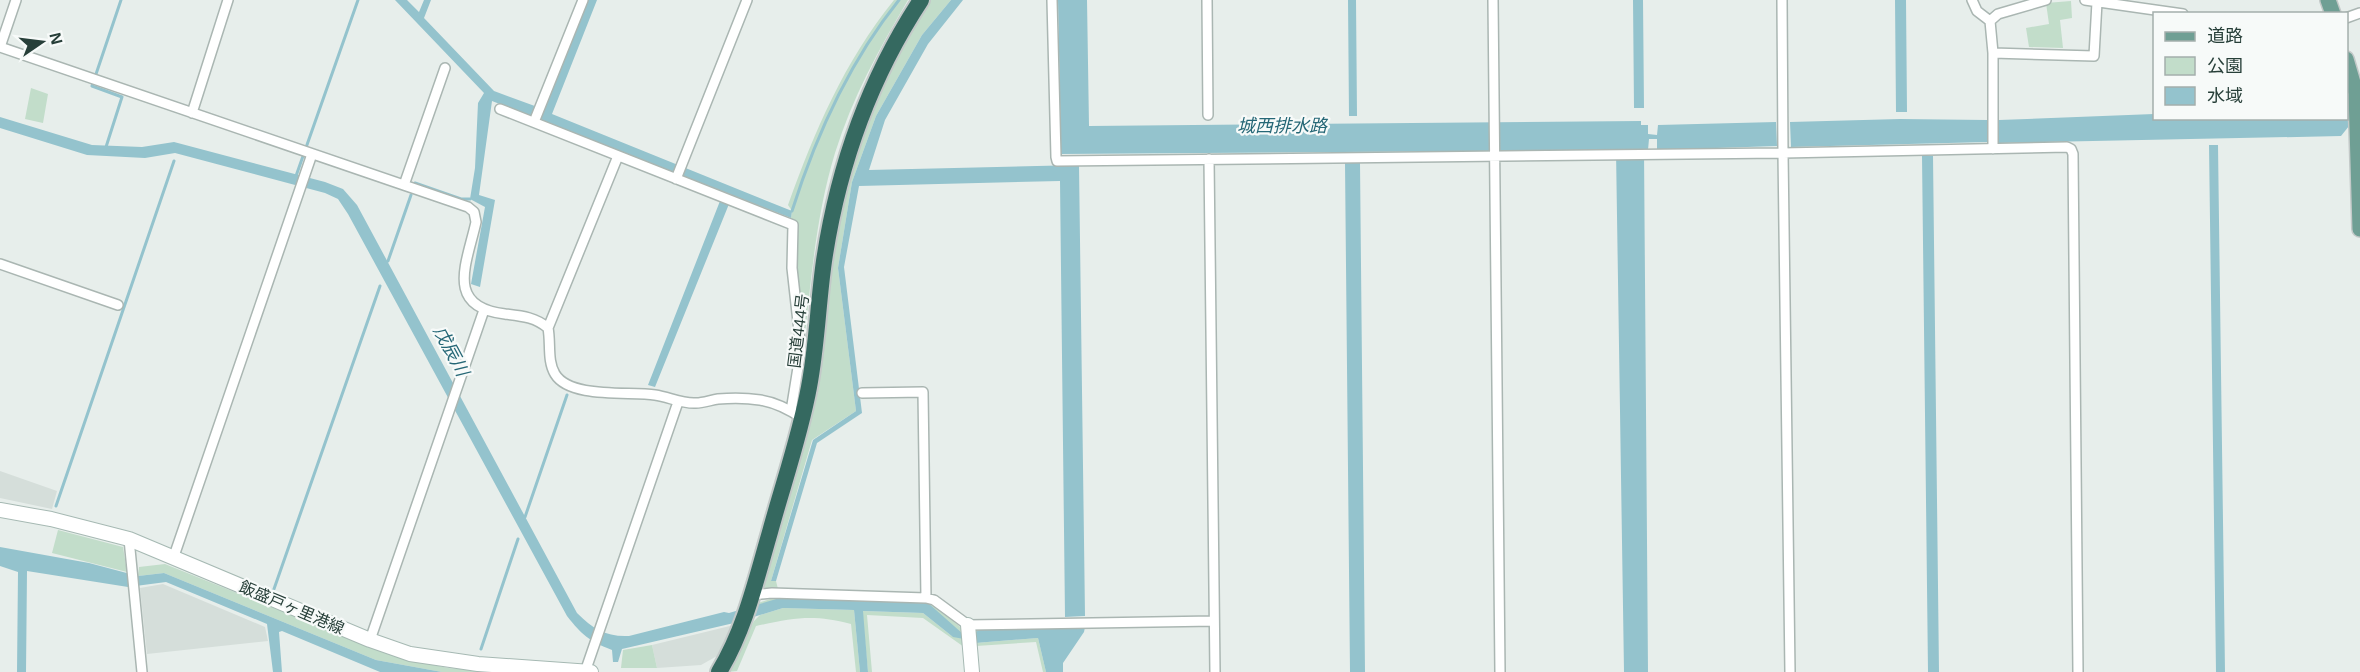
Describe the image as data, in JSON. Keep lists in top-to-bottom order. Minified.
{"streets":{"highway":["国道444号"],"main road":["飯盛戸ヶ里港線"]},"water":["城西排水路","戊辰川"],"legend":["道路","公園","水域"],"north":"right"}
